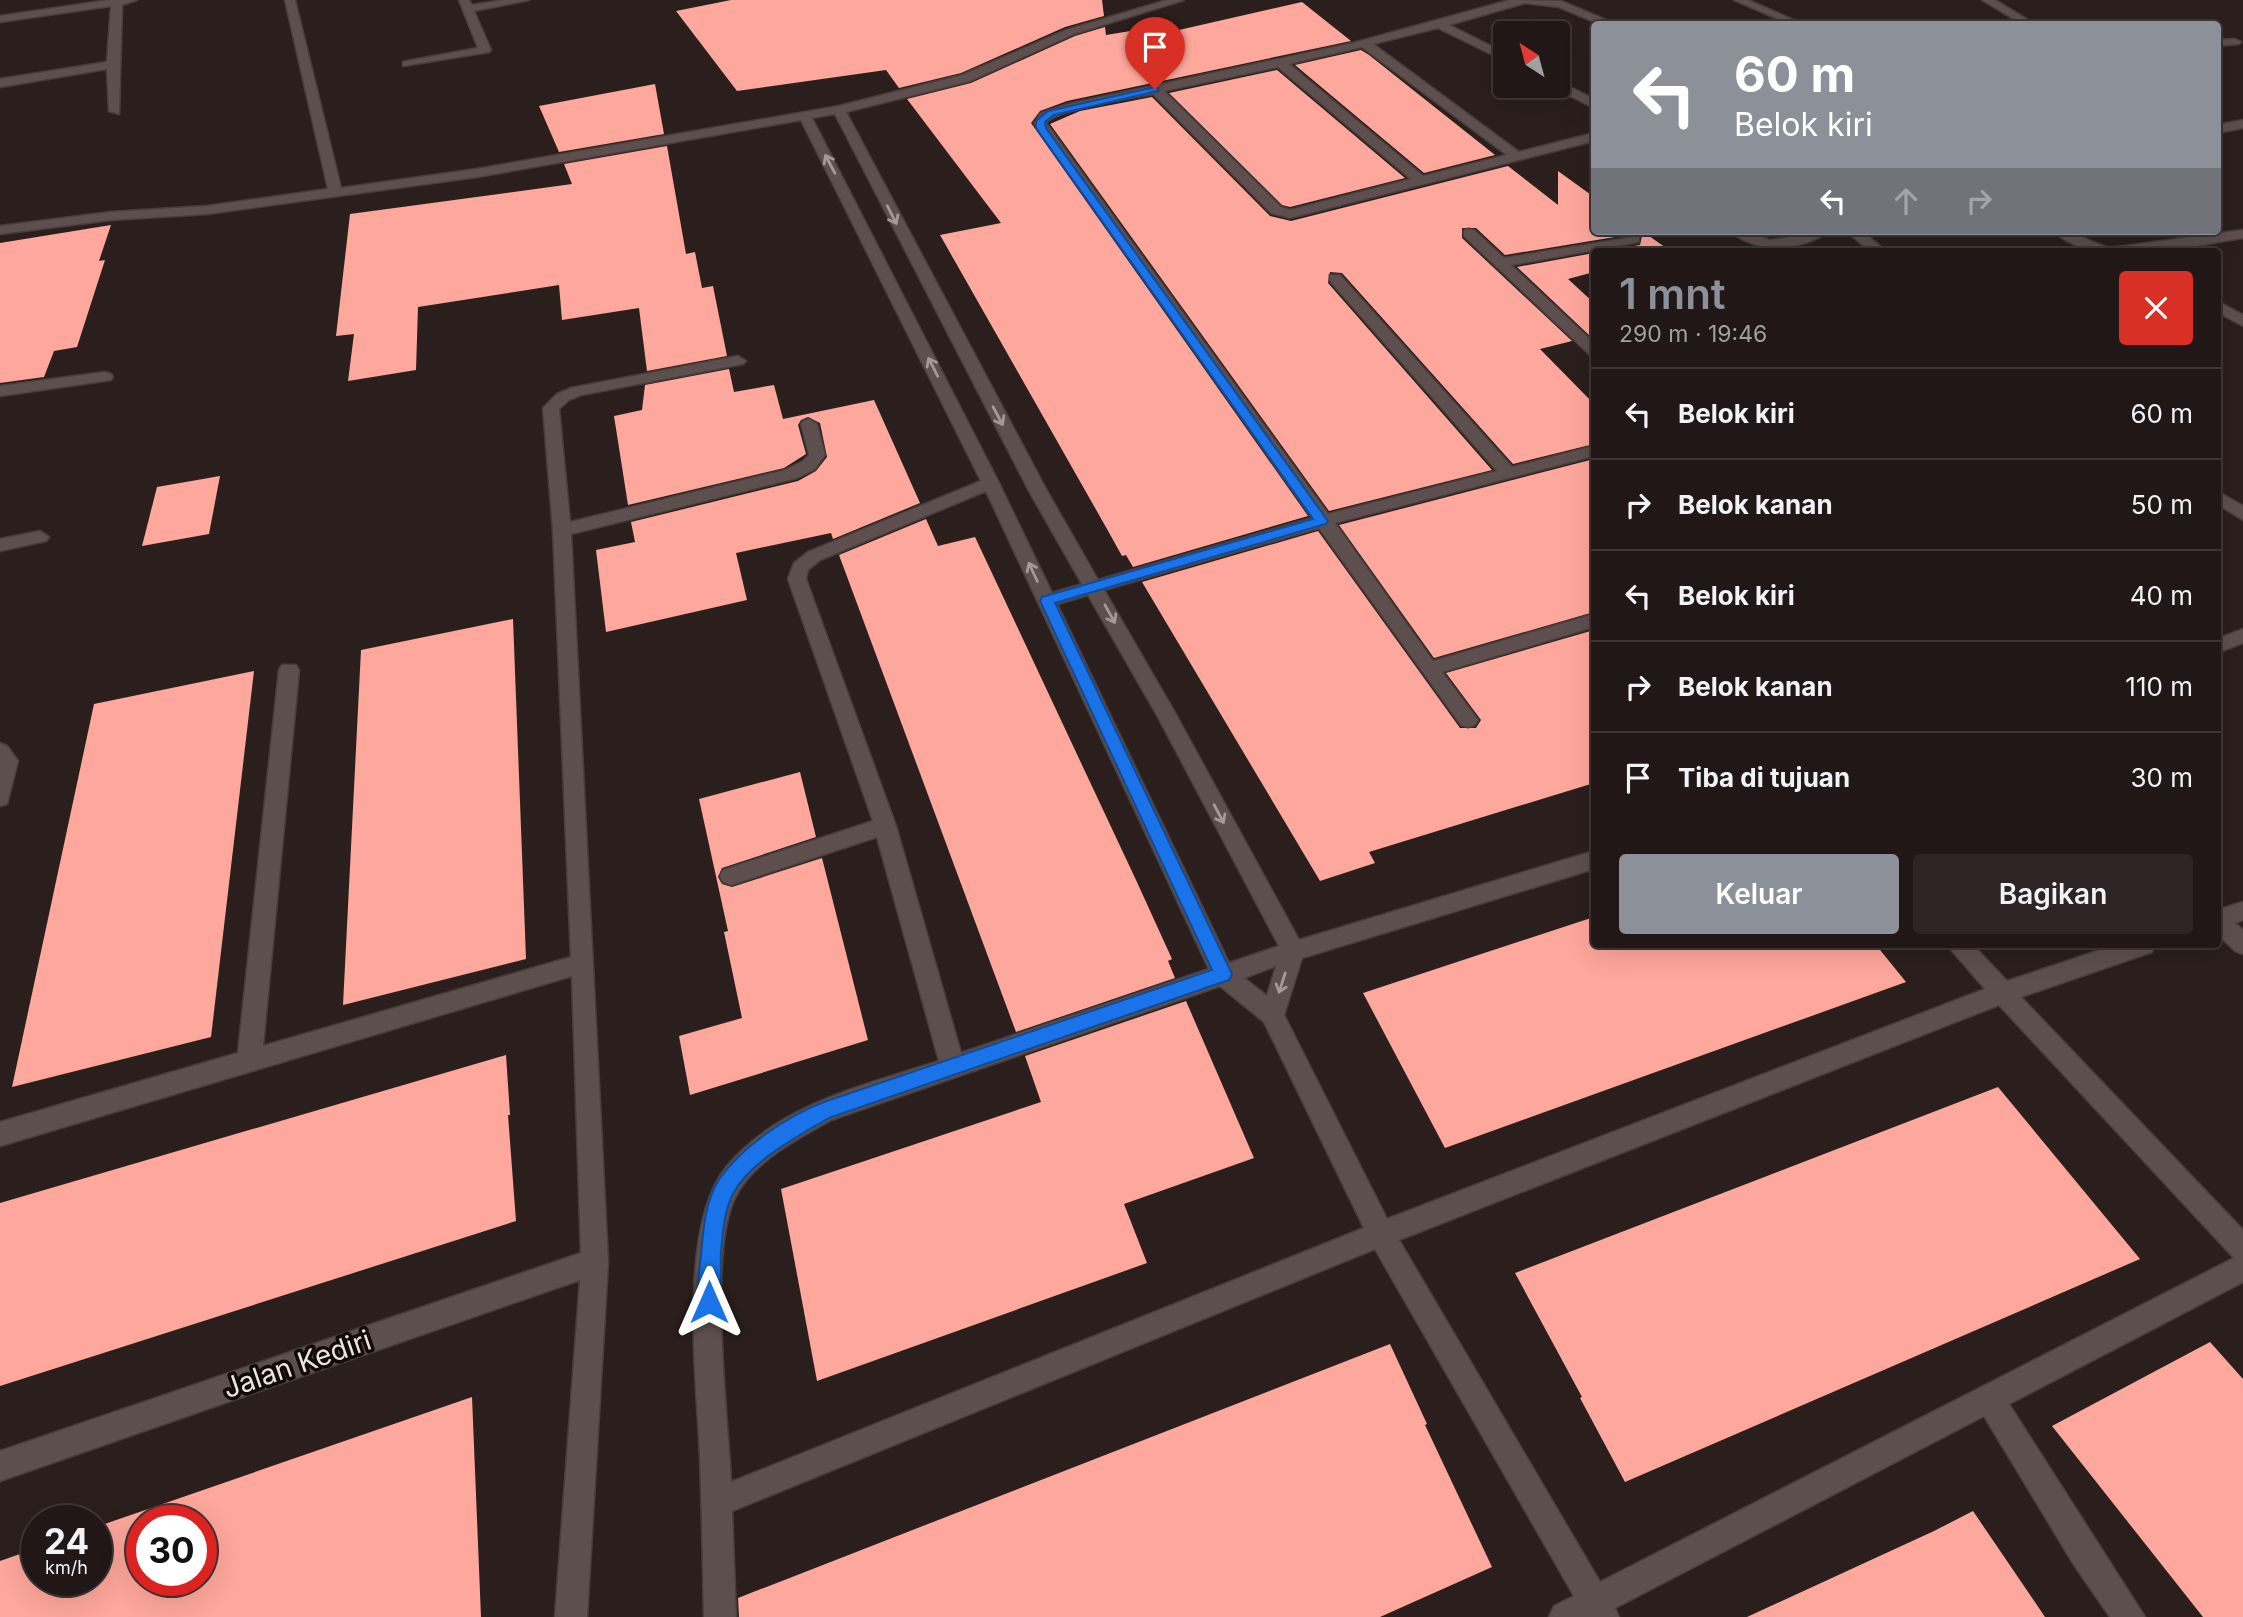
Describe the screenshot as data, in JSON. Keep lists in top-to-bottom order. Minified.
{"streets":{"street":["Jalan Kediri"]},"north":"top left","page":{"turn":["60 m","Belok kiri"],"heading":["1 mnt","290 m · 19:46"],"list":[{"name":"Belok kiri","value":"60 m"},{"name":"Belok kanan","value":"50 m"},{"name":"Belok kiri","value":"40 m"},{"name":"Belok kanan","value":"110 m"},{"name":"Tiba di tujuan","value":"30 m"}],"buttons":["Keluar","Bagikan"],"speed":"24 km/h","limit":"30"}}
